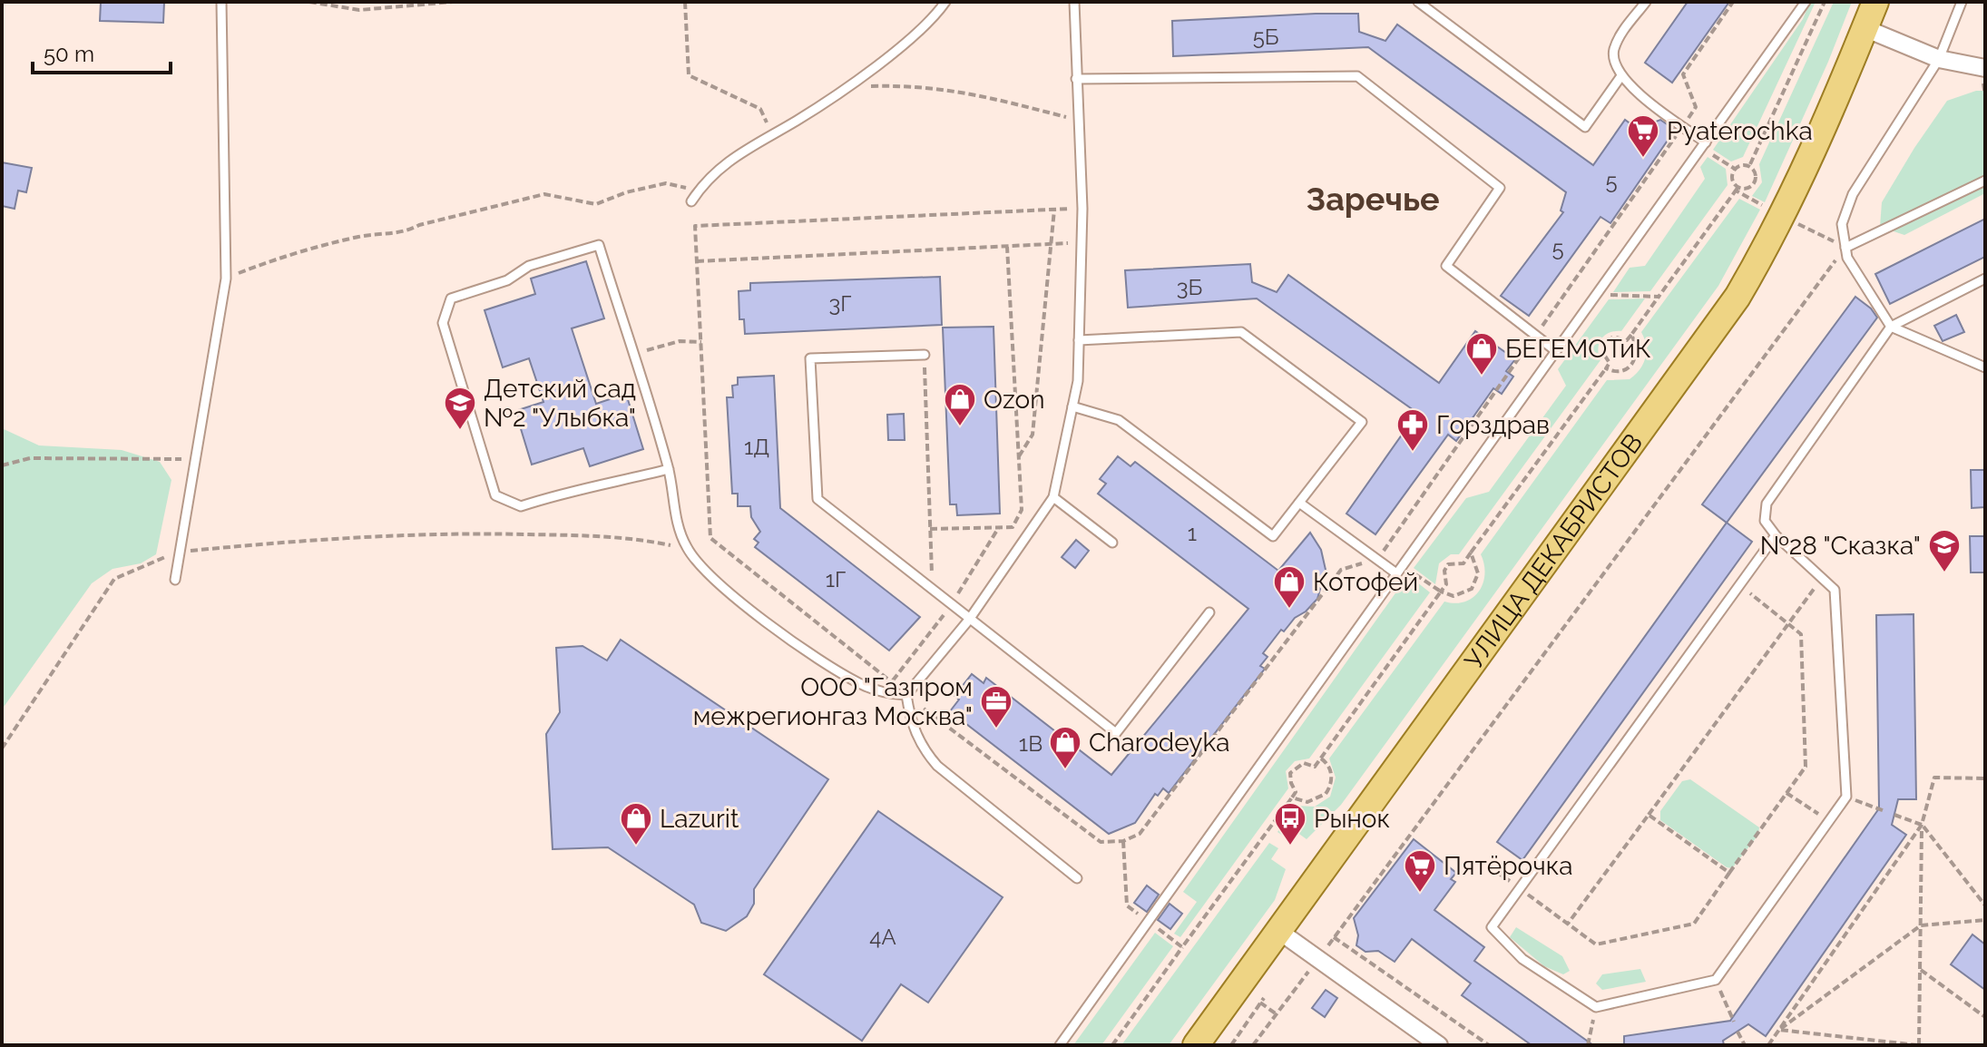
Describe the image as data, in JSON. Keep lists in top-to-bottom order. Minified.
{"streets":{"main road":["УЛИЦА ДЕКАБРИСТОВ"]},"districts":["Заречье"],"places":{"supermarket":["Pyaterochka","Пятёрочка"],"shop":["БЕГЕМОТиК","Ozon","Котофей","Charodeyka","Lazurit"],"school or university":["Детский сад №2 \"Улыбка\"","№28 \"Сказка\""],"pharmacy":["Горздрав"],"office":["ООО \"Газпром межрегионгаз Москва\""],"bus stop":["Рынок"]},"house_numbers":["5Б","5","5","3Б","3Г","1Д","1","1Г","1В","4А"],"scale_bar":"50 m"}
